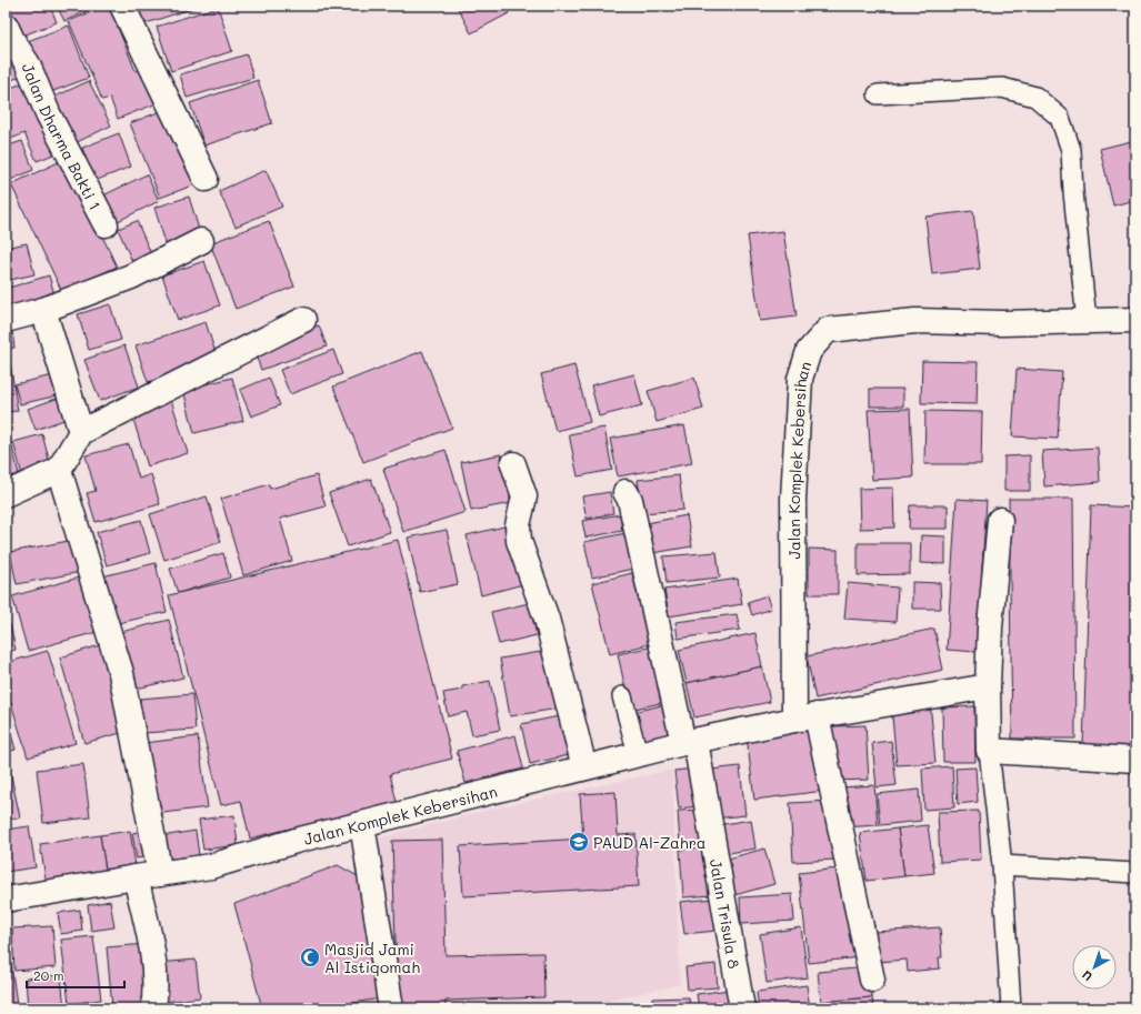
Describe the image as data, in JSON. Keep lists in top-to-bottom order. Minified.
{"streets":{"street":["Jalan Dharma Bakti 1","Jalan Komplek Kebersihan","Jalan Trisula 8"]},"crossings":[["Jalan Komplek Kebersihan","Jalan Trisula 8"]],"places":{"school or university":["PAUD Al-Zahra"],"mosque":["Masjid Jami Al Istiqomah"]},"scale_bar":"20 m","north":"bottom left"}
